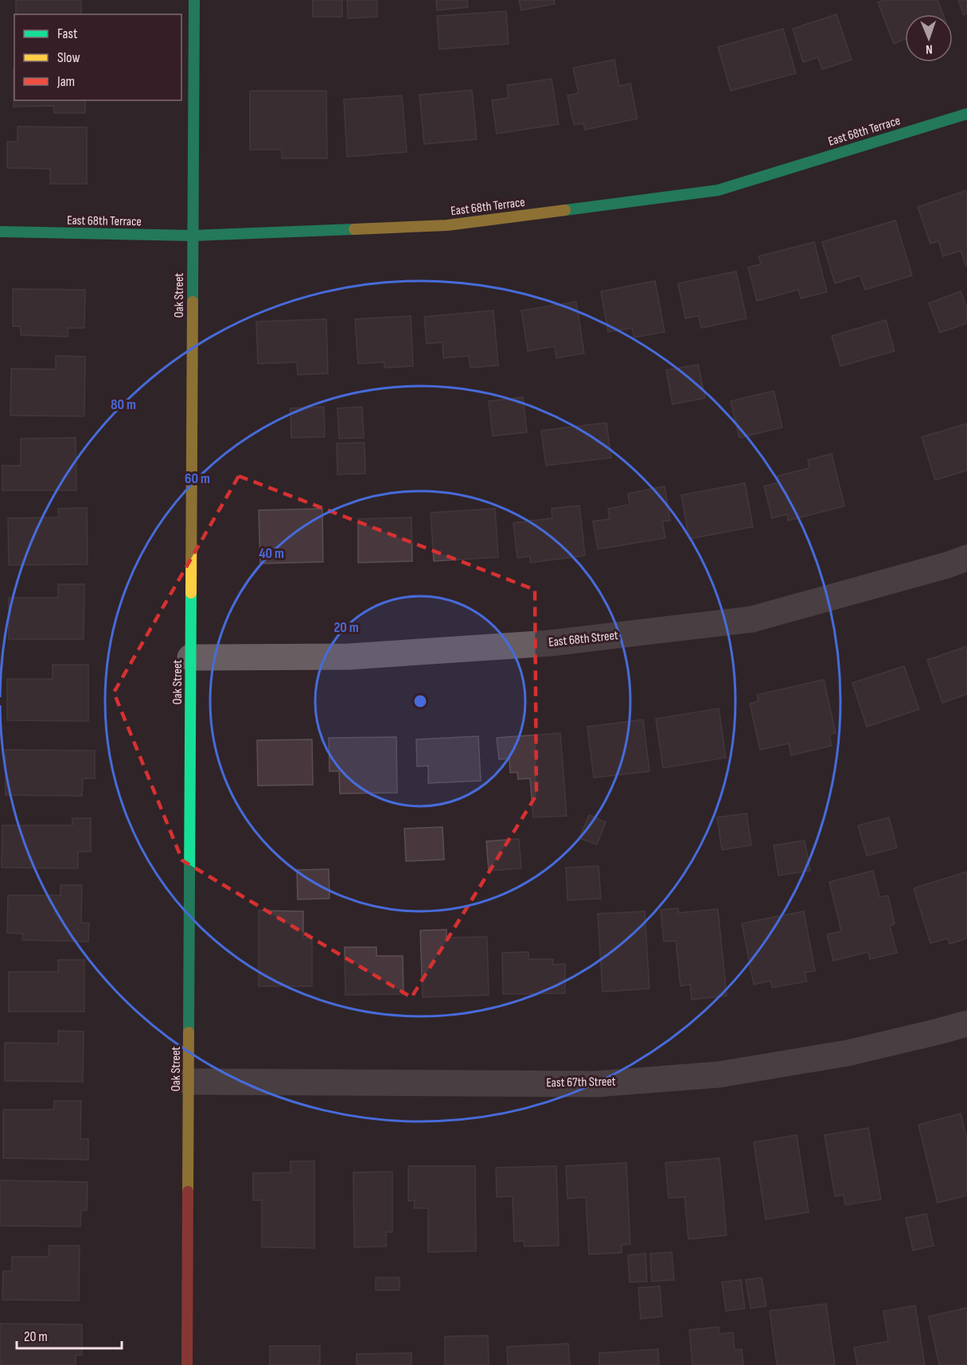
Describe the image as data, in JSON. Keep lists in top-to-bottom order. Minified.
{"streets":{"street":["East 68th Terrace","Oak Street","East 68th Street","East 67th Street"]},"crossings":[["East 68th Terrace","Oak Street"],["Oak Street","East 68th Street"],["Oak Street","East 67th Street"]],"legend":["Fast","Slow","Jam"],"scale_bar":"20 m","north":"bottom","rings":["80 m","60 m","40 m","20 m"]}
